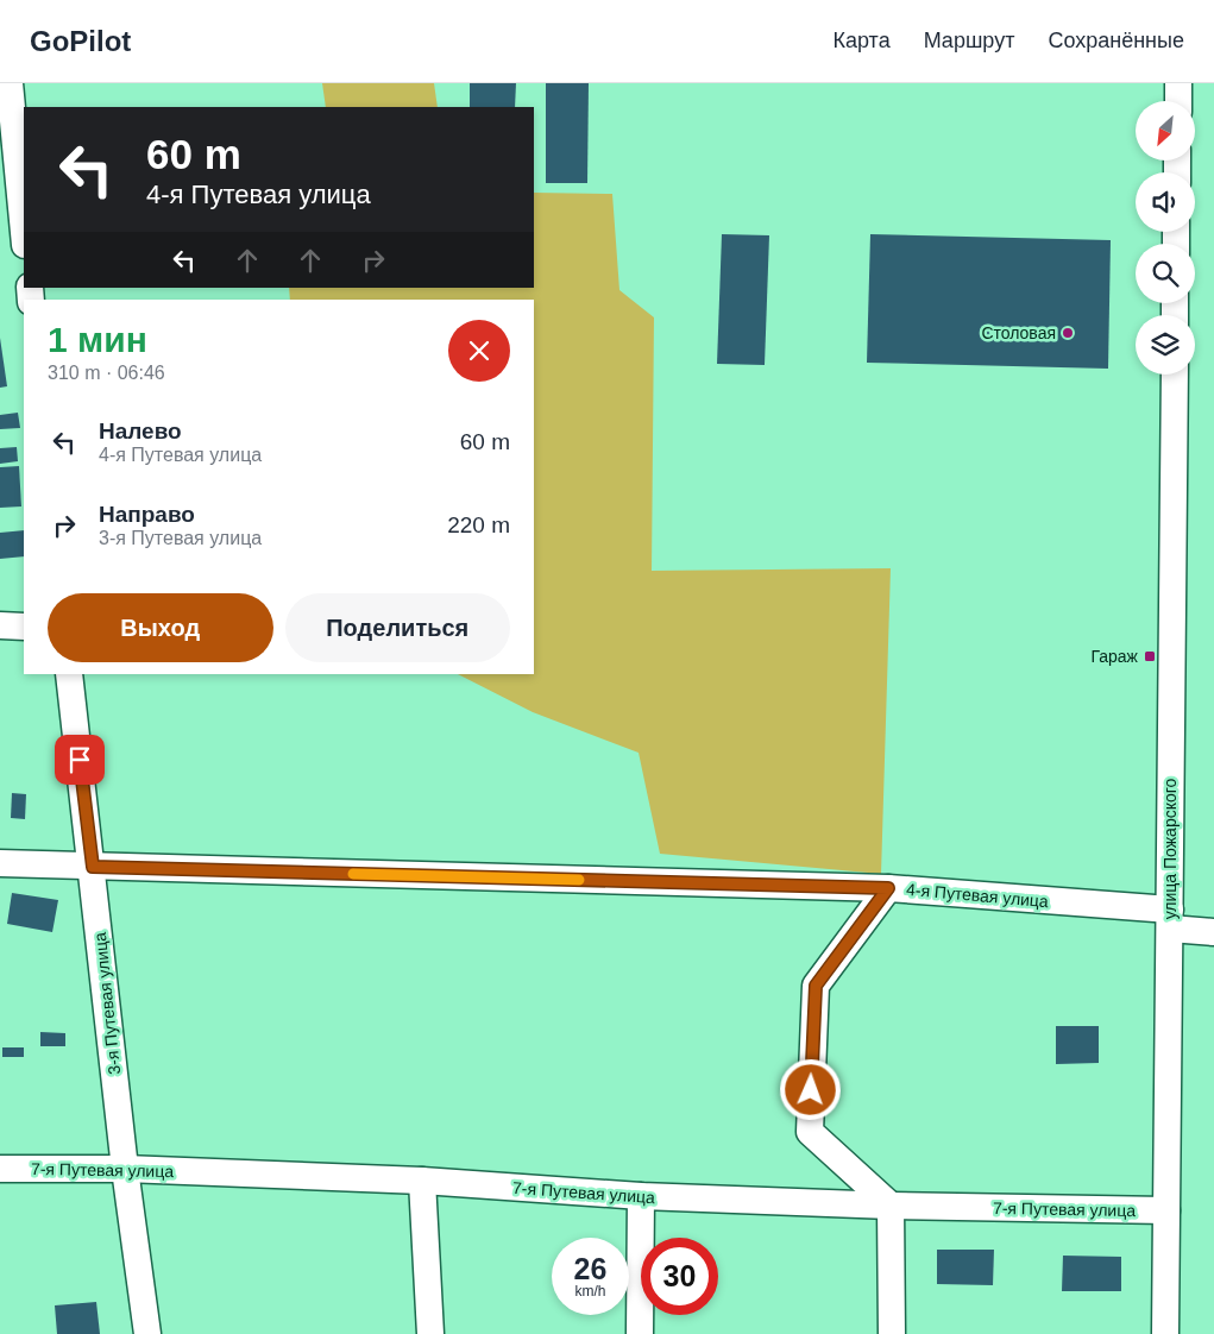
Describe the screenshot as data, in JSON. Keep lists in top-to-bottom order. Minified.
{"streets":{"street":["улица Пожарского","4-я Путевая улица","3-я Путевая улица","7-я Путевая улица"]},"crossings":[["улица Пожарского","4-я Путевая улица"],["улица Пожарского","7-я Путевая улица"],["4-я Путевая улица","3-я Путевая улица"],["3-я Путевая улица","7-я Путевая улица"]],"places":{"other":["Столовая"],"transit":["Гараж"]},"north":"bottom left","page":{"header":"GoPilot","nav":["Карта","Маршрут","Сохранённые"],"turn":["60 m","4-я Путевая улица"],"heading":["1 мин","310 m · 06:46"],"list":[{"name":"Налево","note":"4-я Путевая улица","value":"60 m"},{"name":"Направо","note":"3-я Путевая улица","value":"220 m"}],"buttons":["Выход","Поделиться"],"speed":"26 km/h","limit":"30"}}
